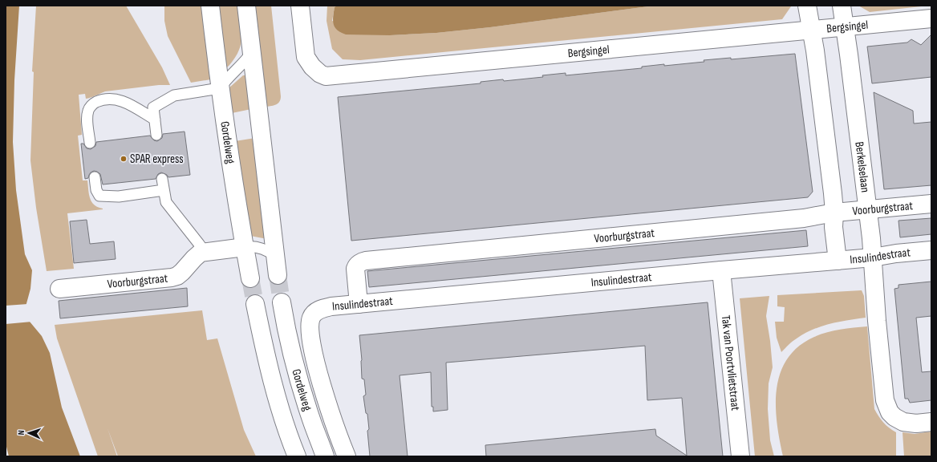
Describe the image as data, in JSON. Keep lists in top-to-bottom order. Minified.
{"streets":{"street":["Bergsingel","Gordelweg","Berkelselaan","Voorburgstraat","Insulindestraat","Tak van Poortvlietstraat"]},"crossings":[["Bergsingel","Berkelselaan"],["Gordelweg","Insulindestraat"],["Berkelselaan","Voorburgstraat"],["Berkelselaan","Insulindestraat"],["Voorburgstraat","Insulindestraat"],["Insulindestraat","Tak van Poortvlietstraat"]],"places":["SPAR express"],"north":"left"}
